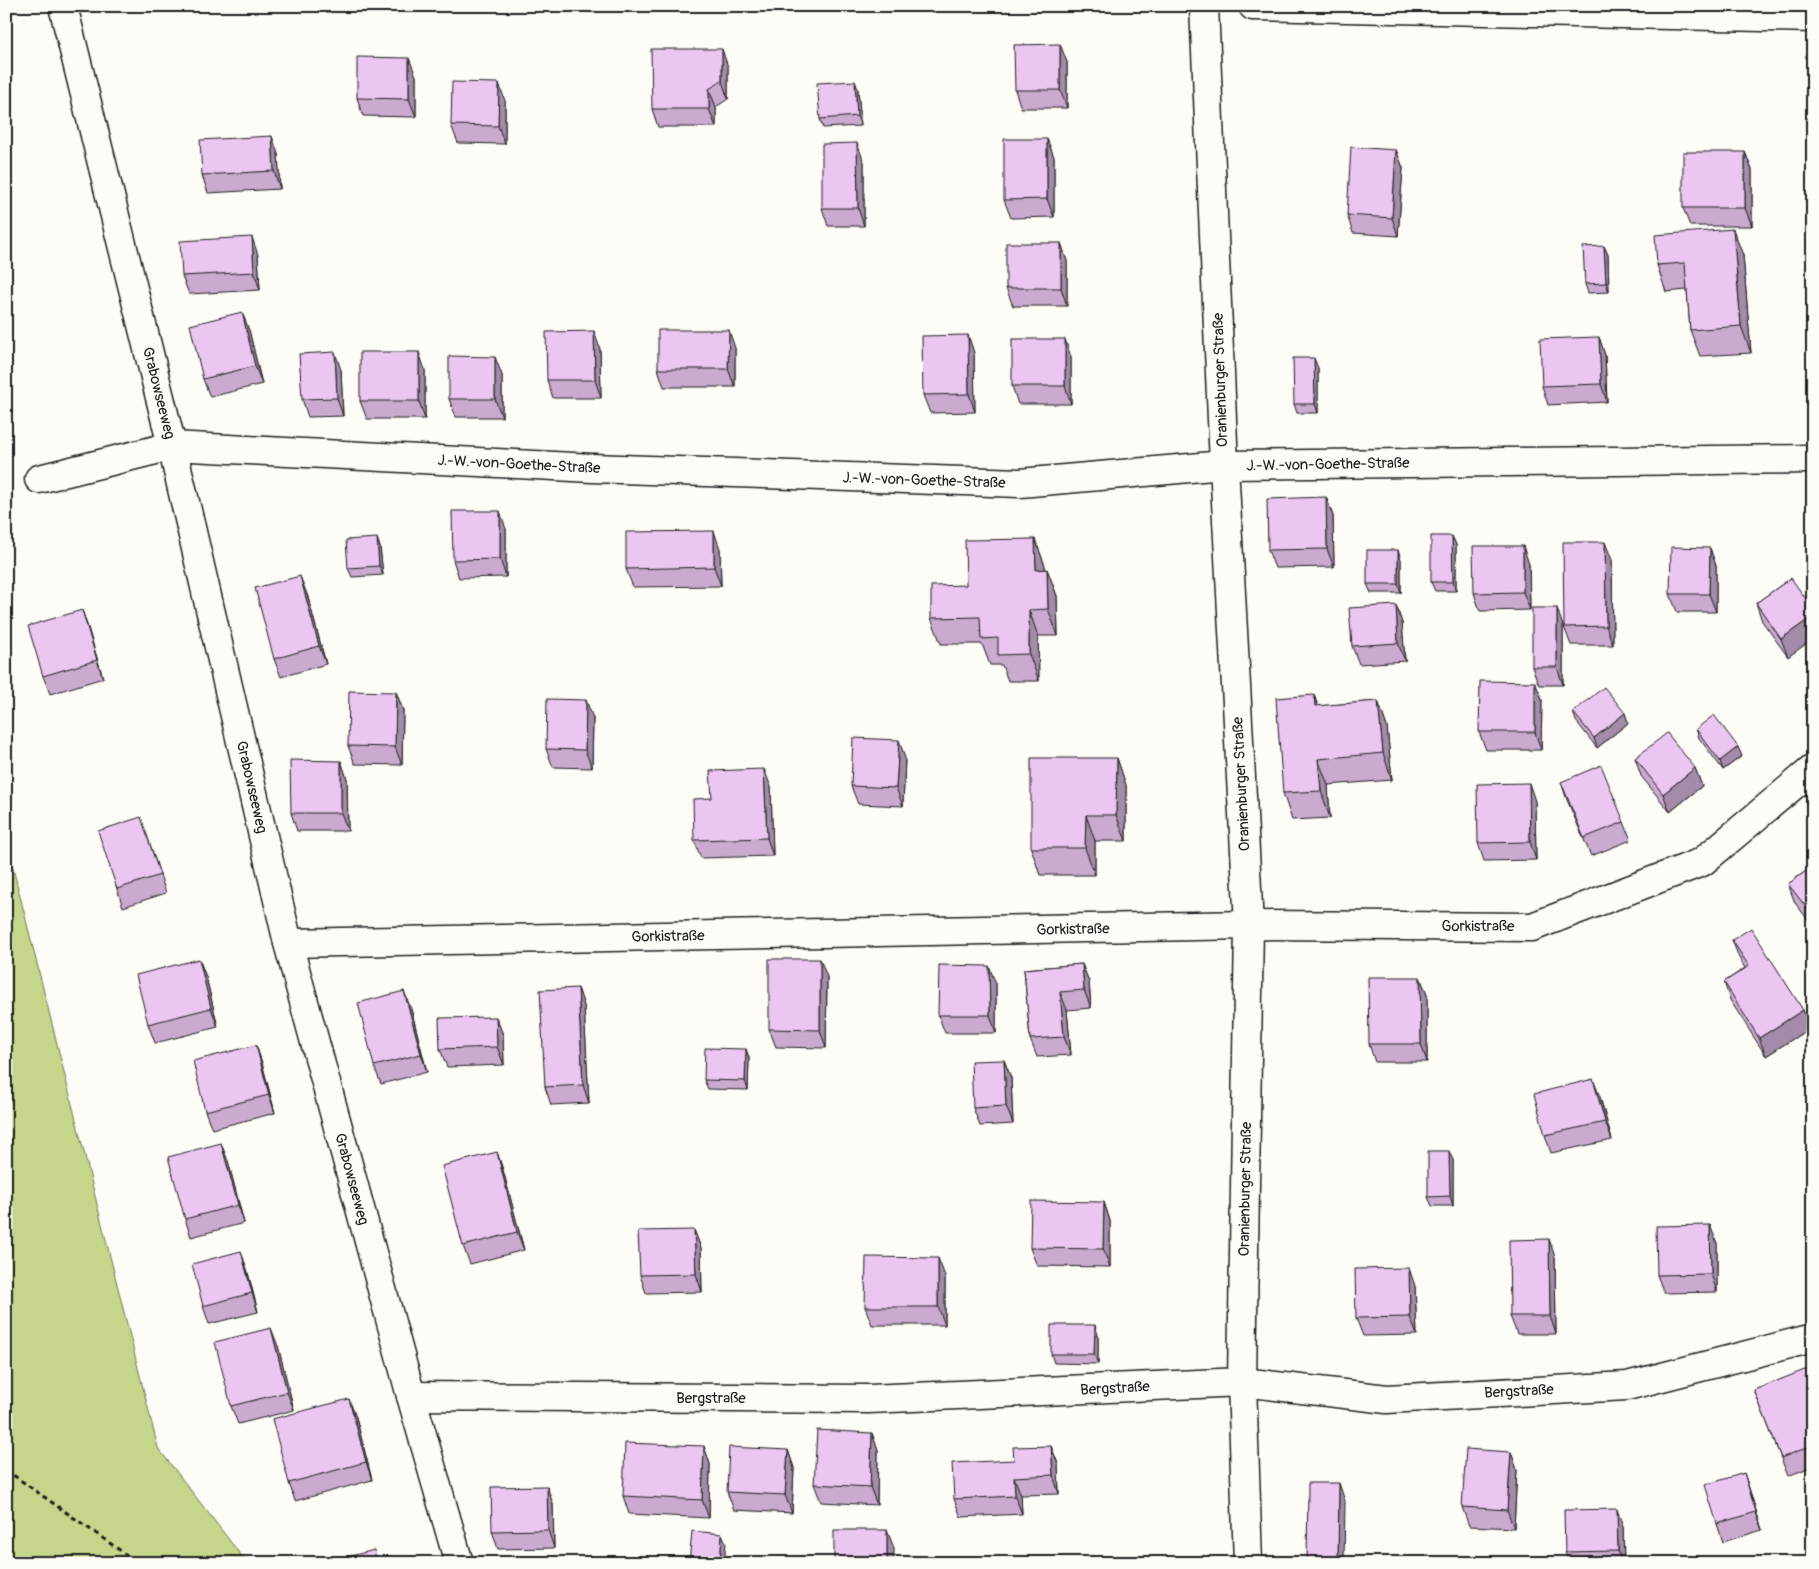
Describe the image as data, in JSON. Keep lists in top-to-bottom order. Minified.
{"streets":{"street":["Oranienburger Straße","Grabowseeweg","J.-W.-von-Goethe-Straße","Gorkistraße","Bergstraße"]},"crossings":[["Oranienburger Straße","J.-W.-von-Goethe-Straße"],["Oranienburger Straße","Gorkistraße"],["Oranienburger Straße","Bergstraße"],["Grabowseeweg","J.-W.-von-Goethe-Straße"],["Grabowseeweg","Gorkistraße"],["Grabowseeweg","Bergstraße"]]}
